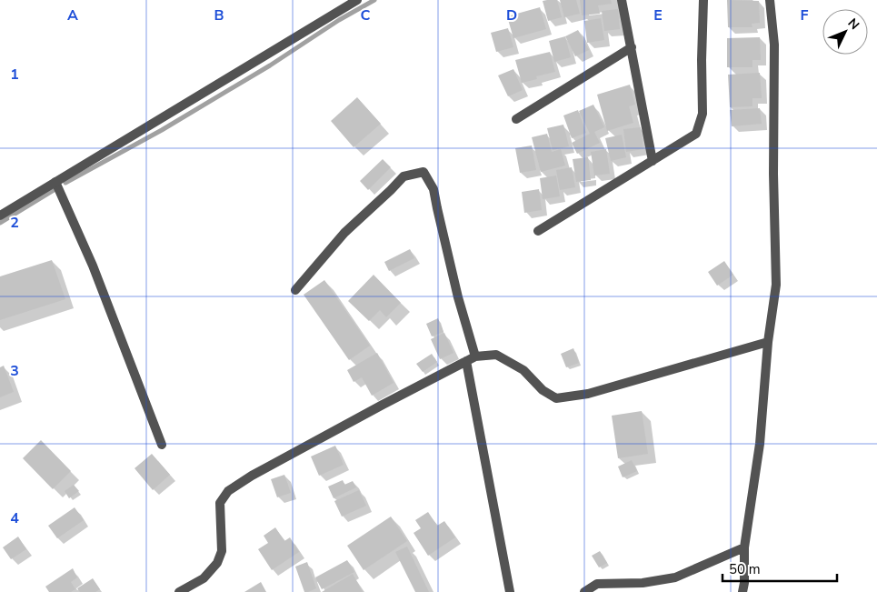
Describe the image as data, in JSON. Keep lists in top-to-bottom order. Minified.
{"scale_bar":"50 m","north":"top right","grid":{"columns":["A","B","C","D","E","F"],"rows":["1","2","3","4"]}}
